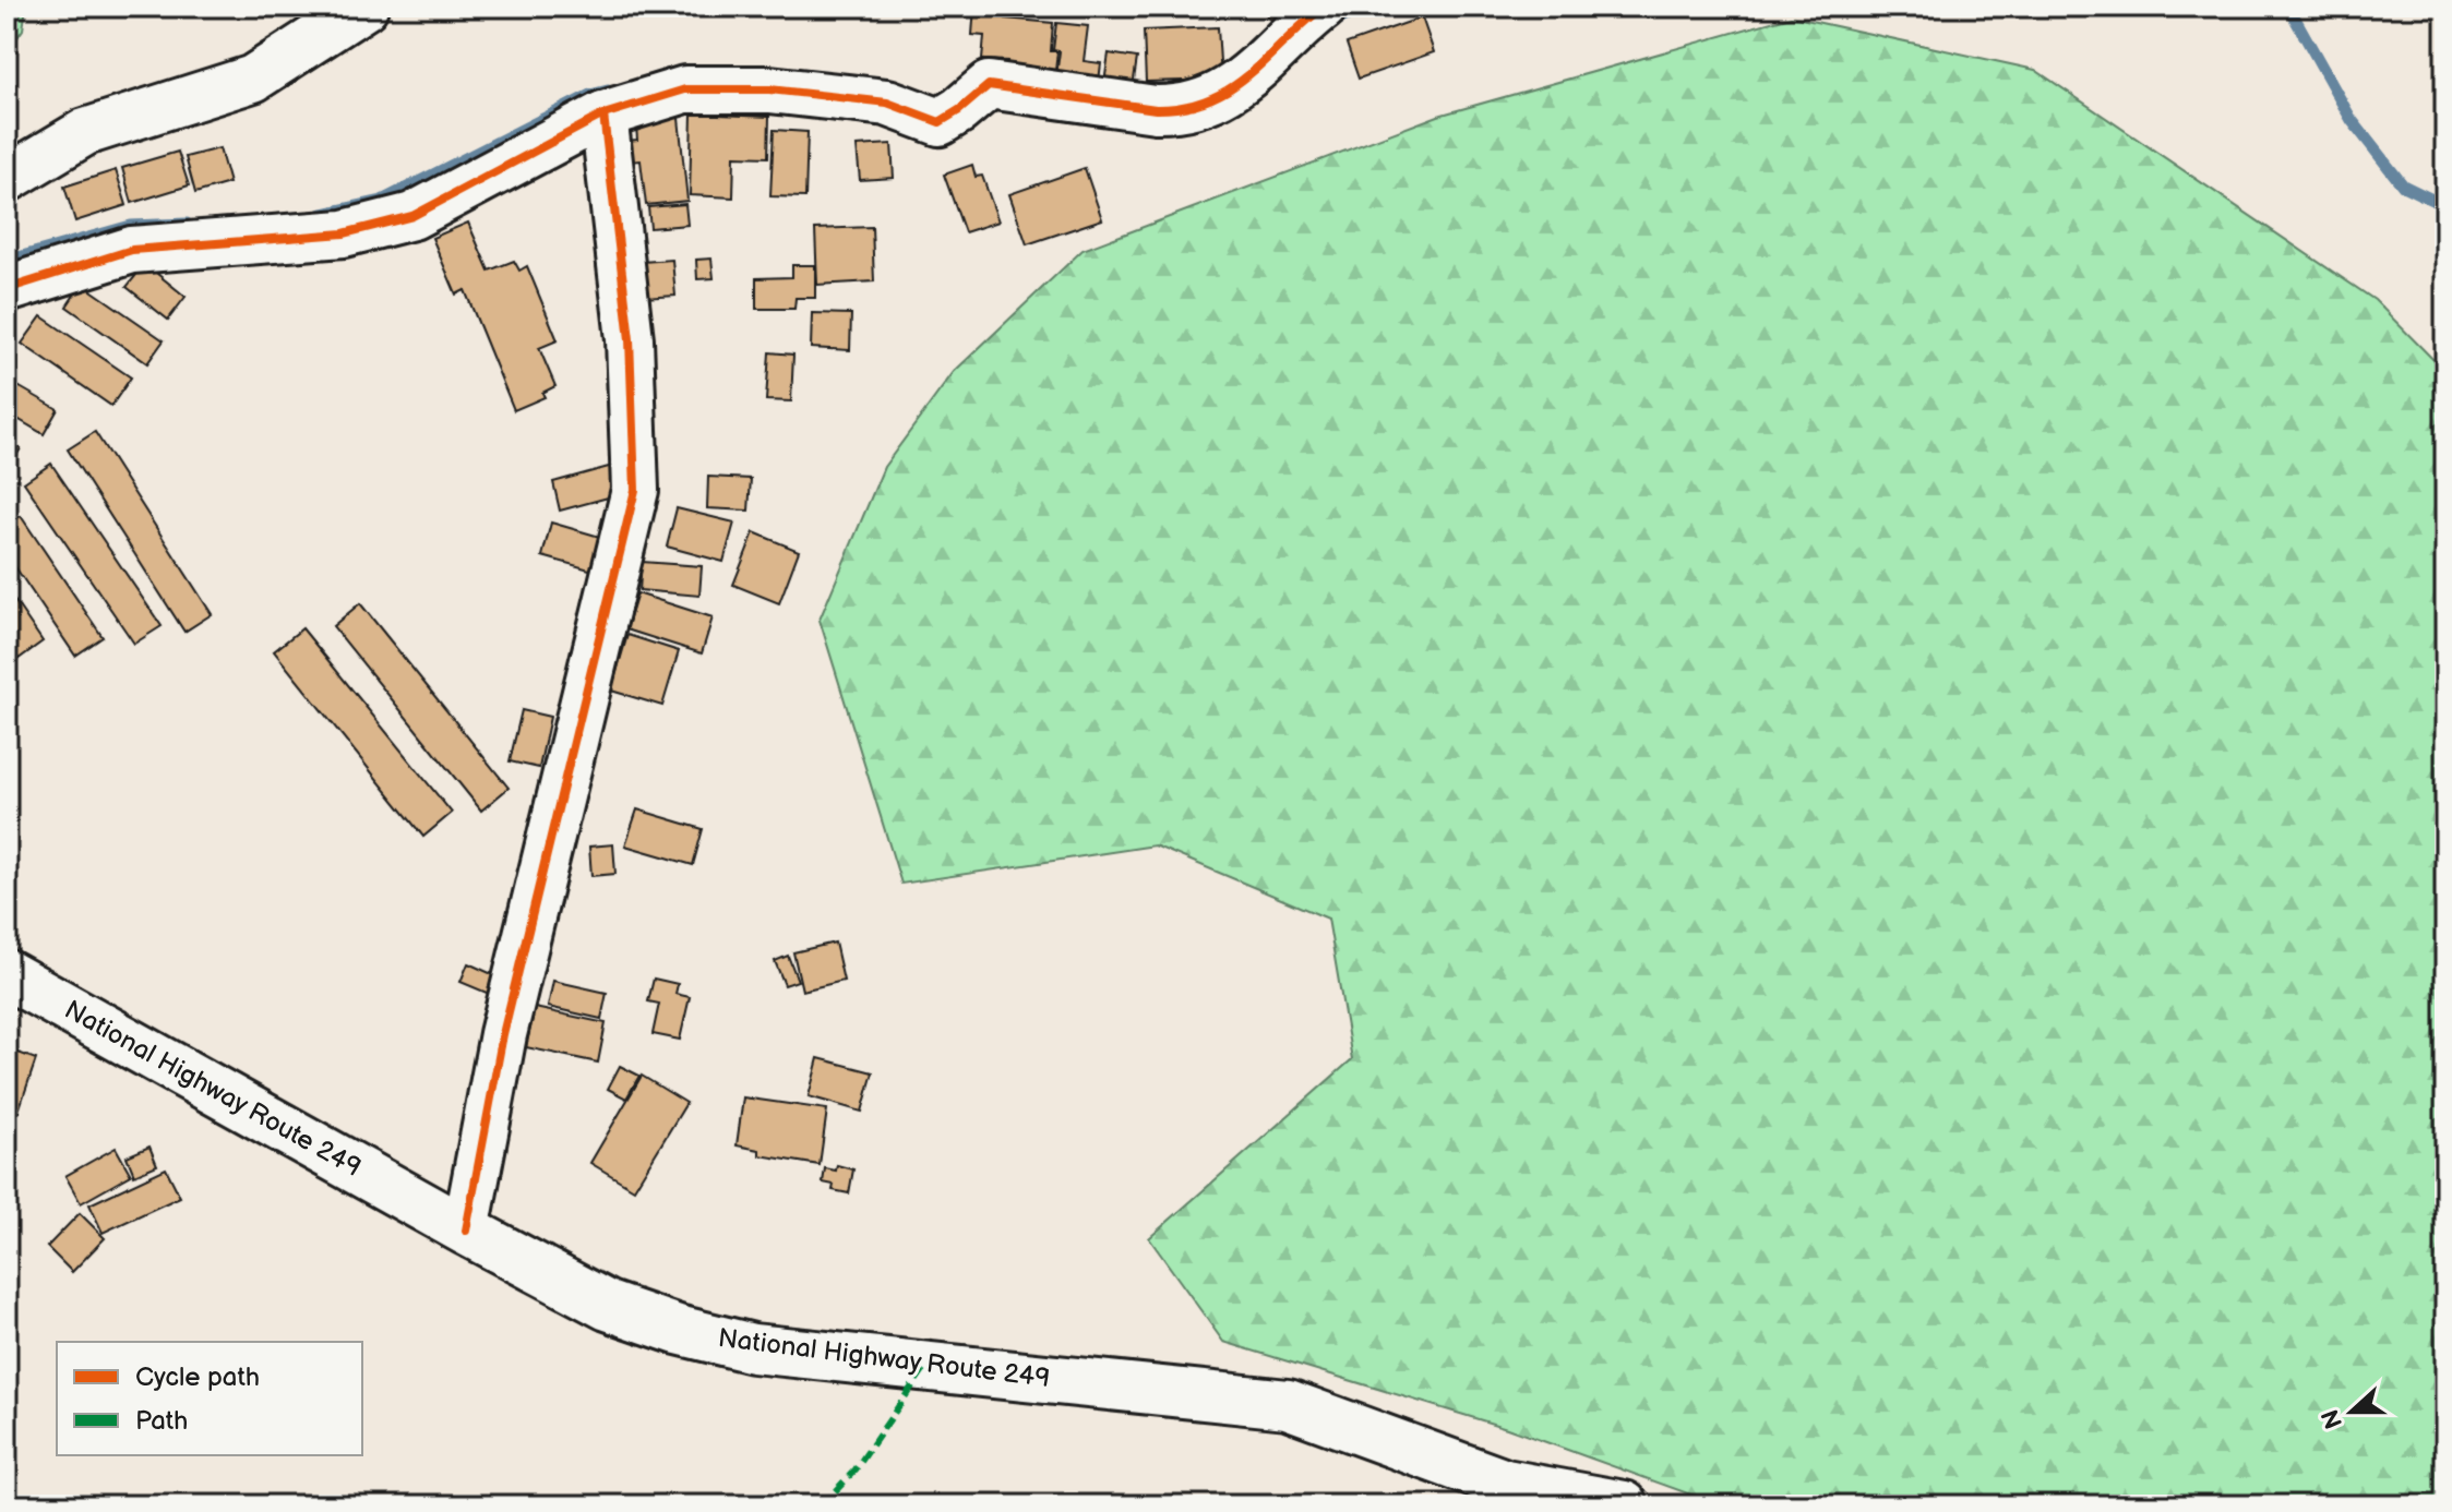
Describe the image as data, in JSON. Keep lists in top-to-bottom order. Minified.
{"streets":{"highway":["National Highway Route 249"]},"legend":["Cycle path","Path"],"north":"left"}
